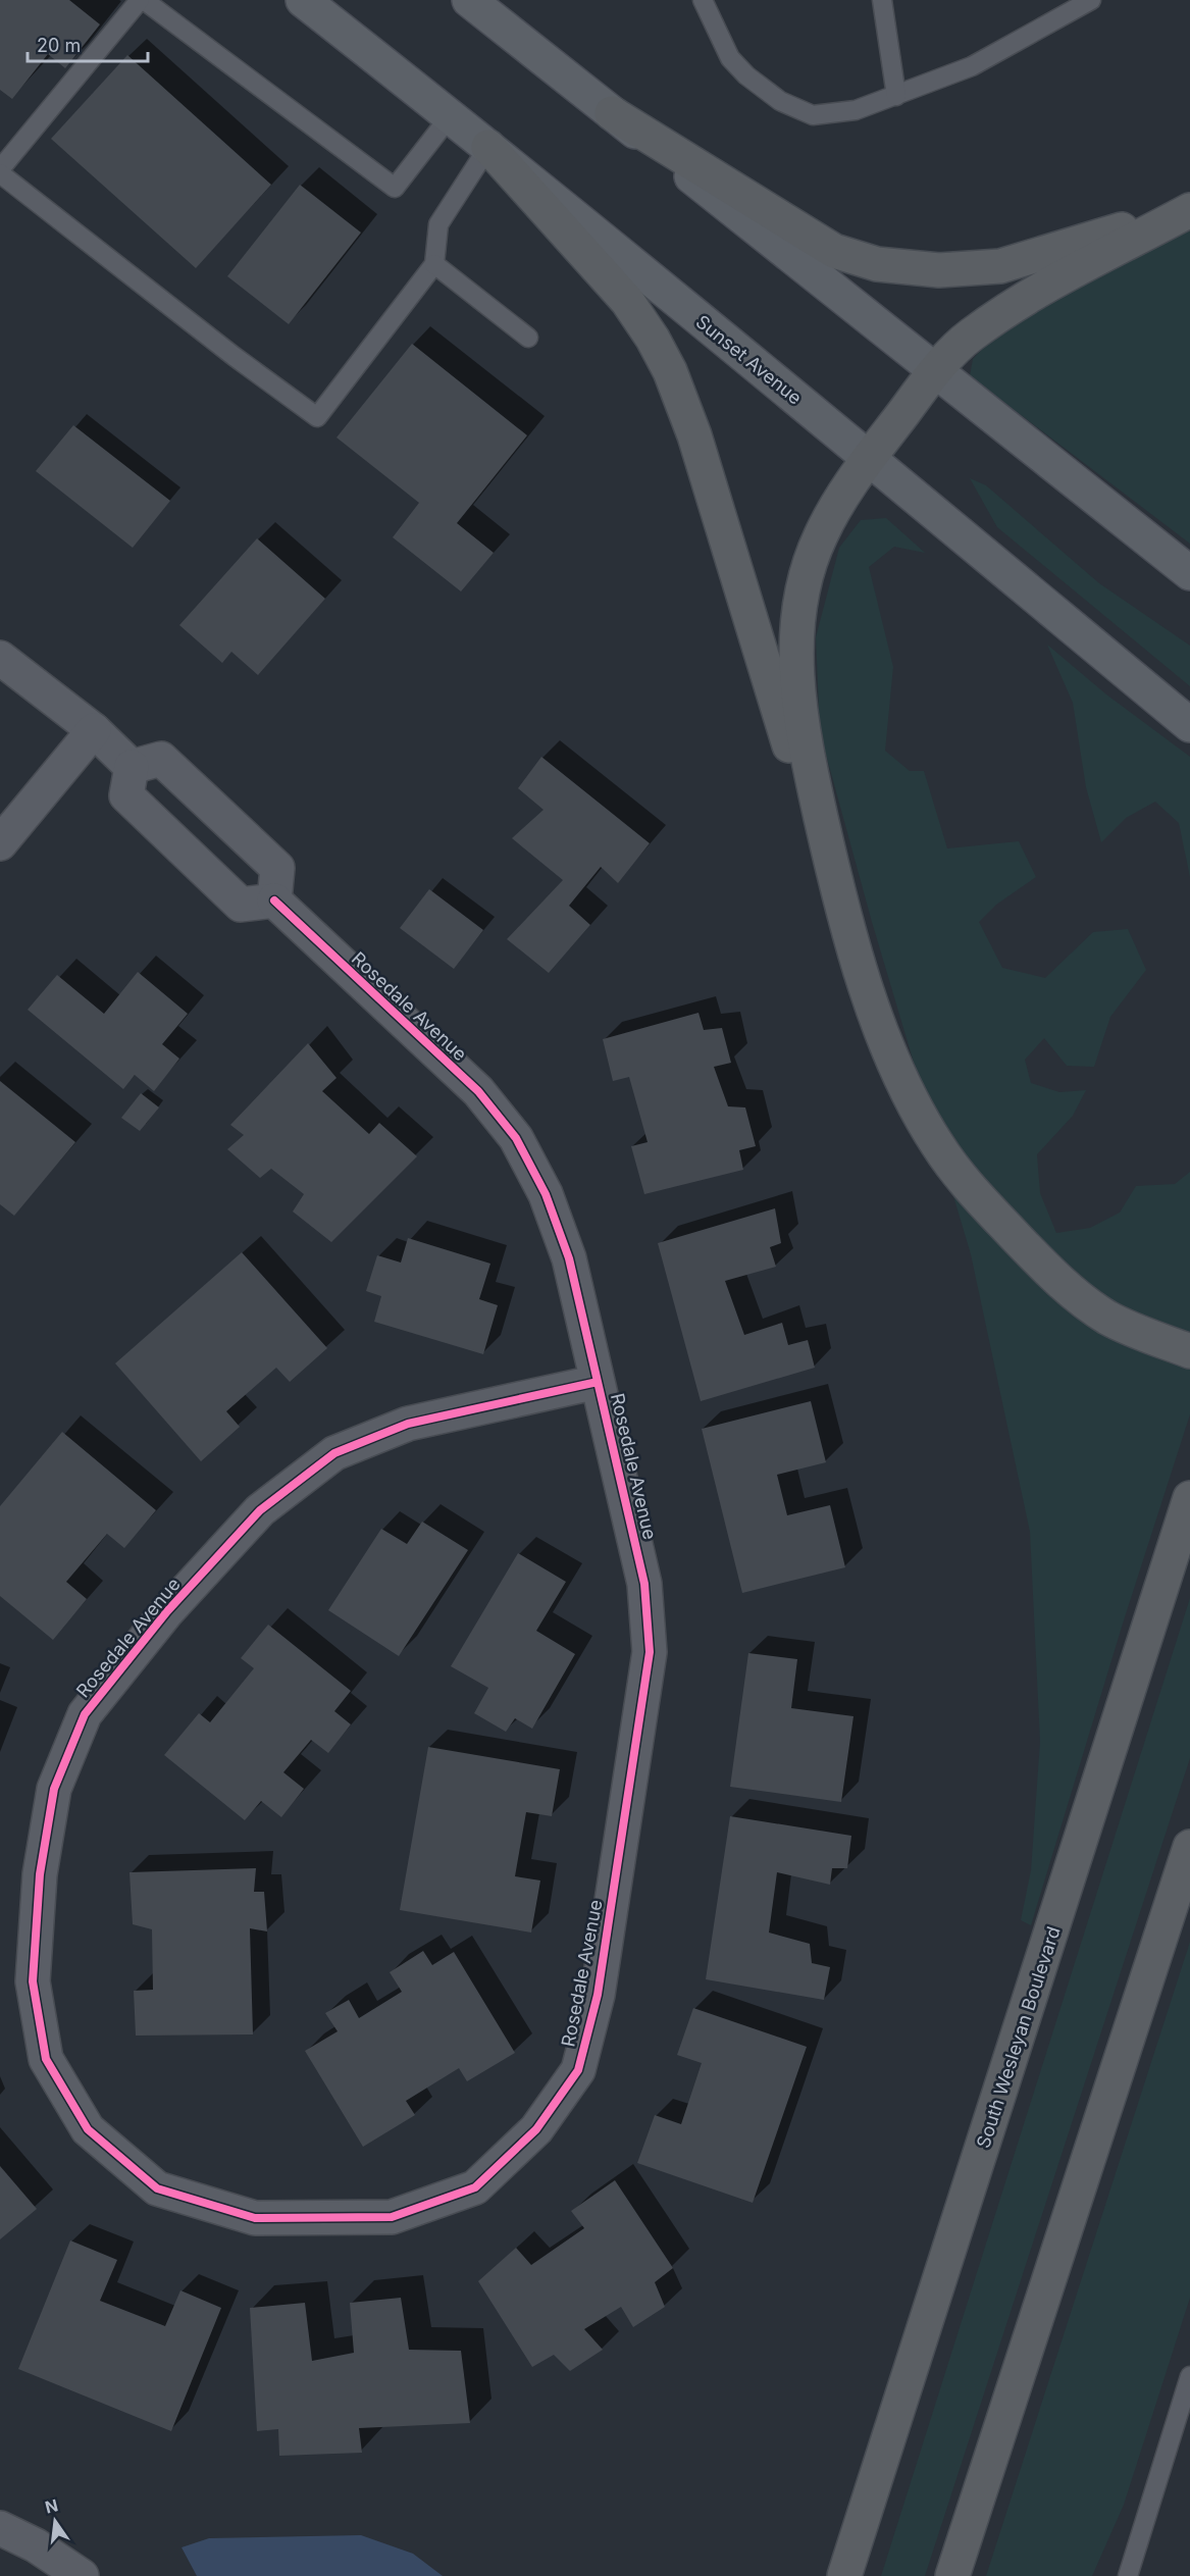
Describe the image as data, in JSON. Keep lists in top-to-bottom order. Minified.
{"streets":{"highway":["South Wesleyan Boulevard"],"main road":["Sunset Avenue"],"street":["Rosedale Avenue"]},"scale_bar":"20 m","north":"top"}
